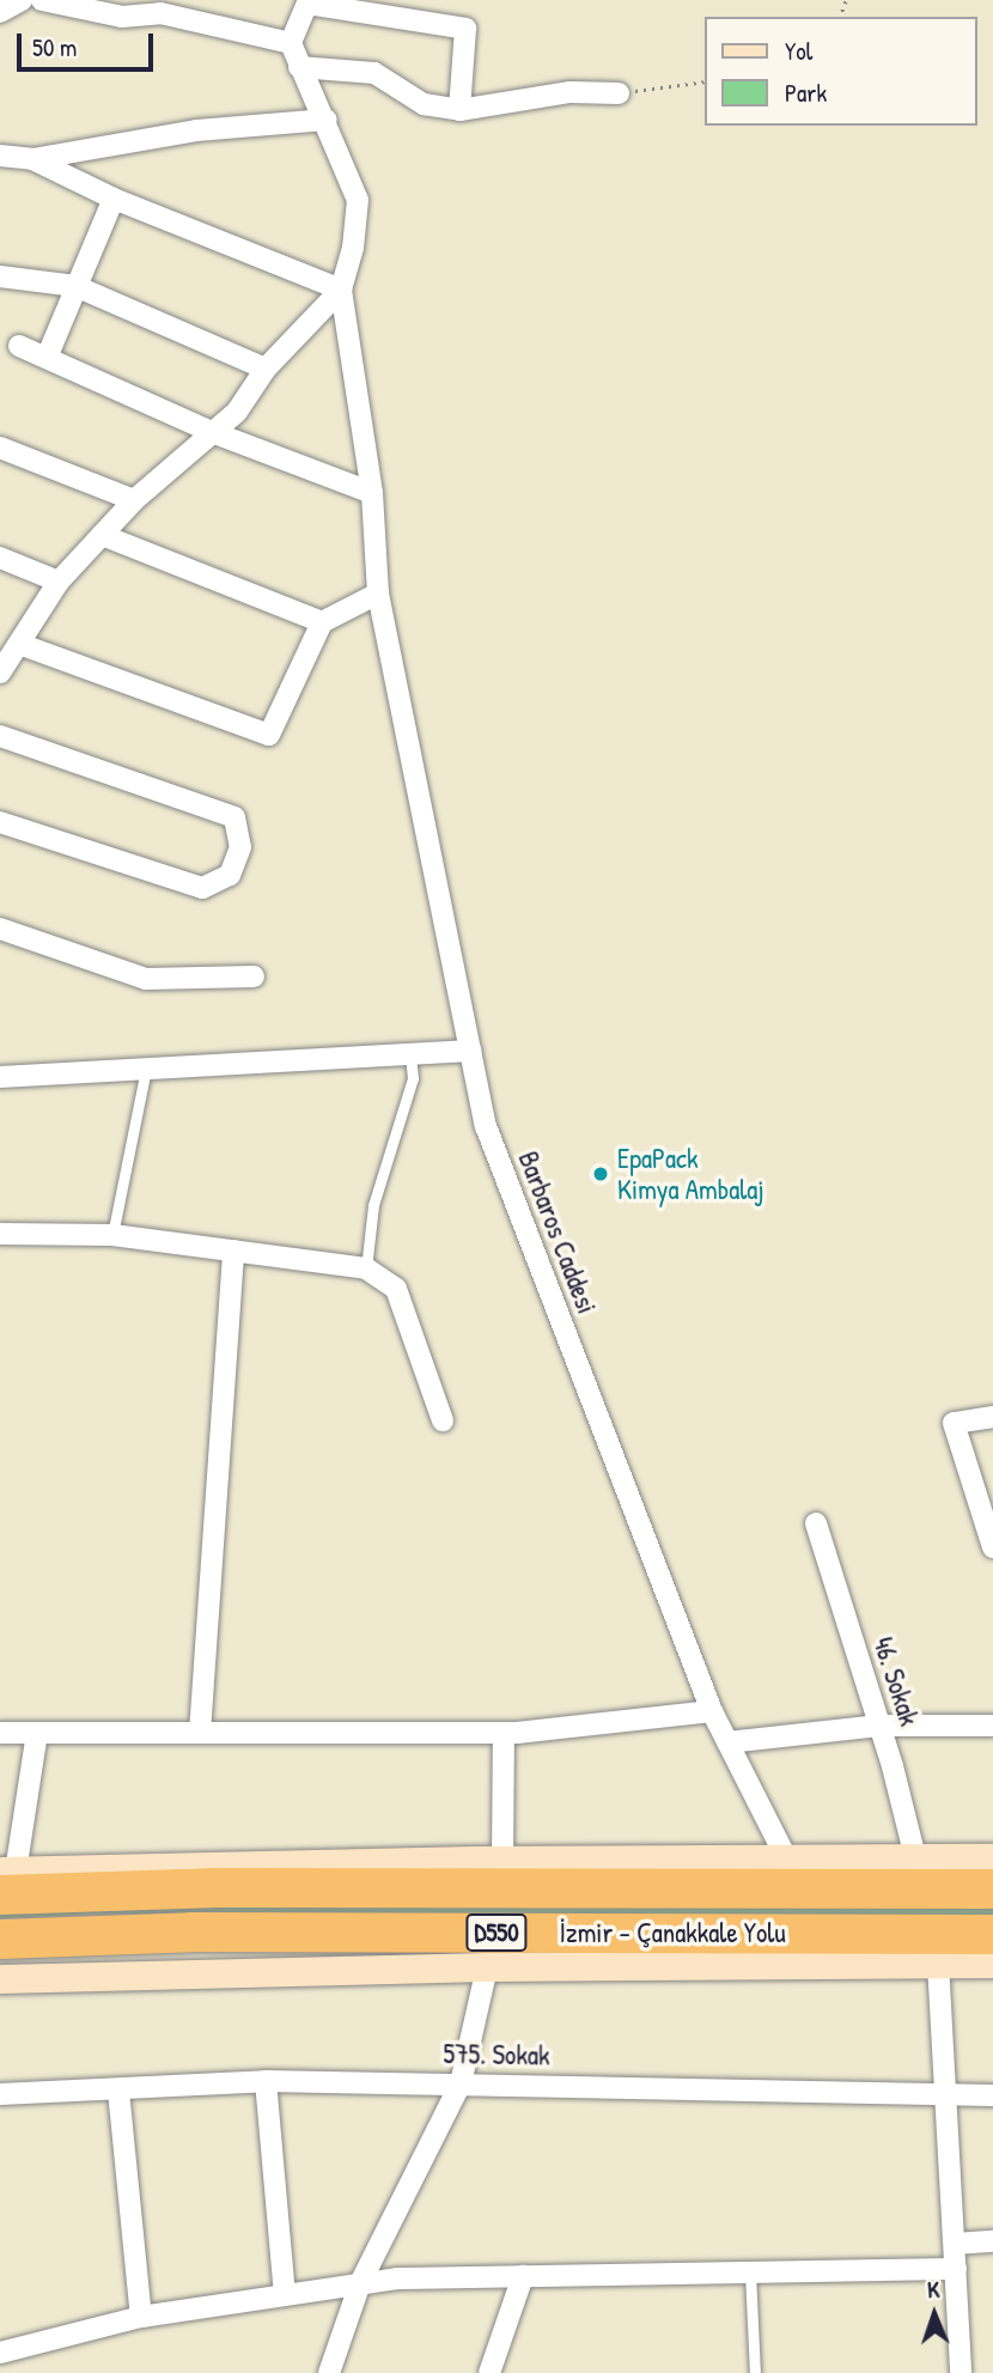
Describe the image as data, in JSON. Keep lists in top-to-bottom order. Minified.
{"streets":{"highway":["D550","İzmir - Çanakkale Yolu"],"street":["Barbaros Caddesi","46. Sokak","575. Sokak"]},"places":["EpaPack Kimya Ambalaj"],"legend":["Yol","Park"],"scale_bar":"50 m","north":"top"}
